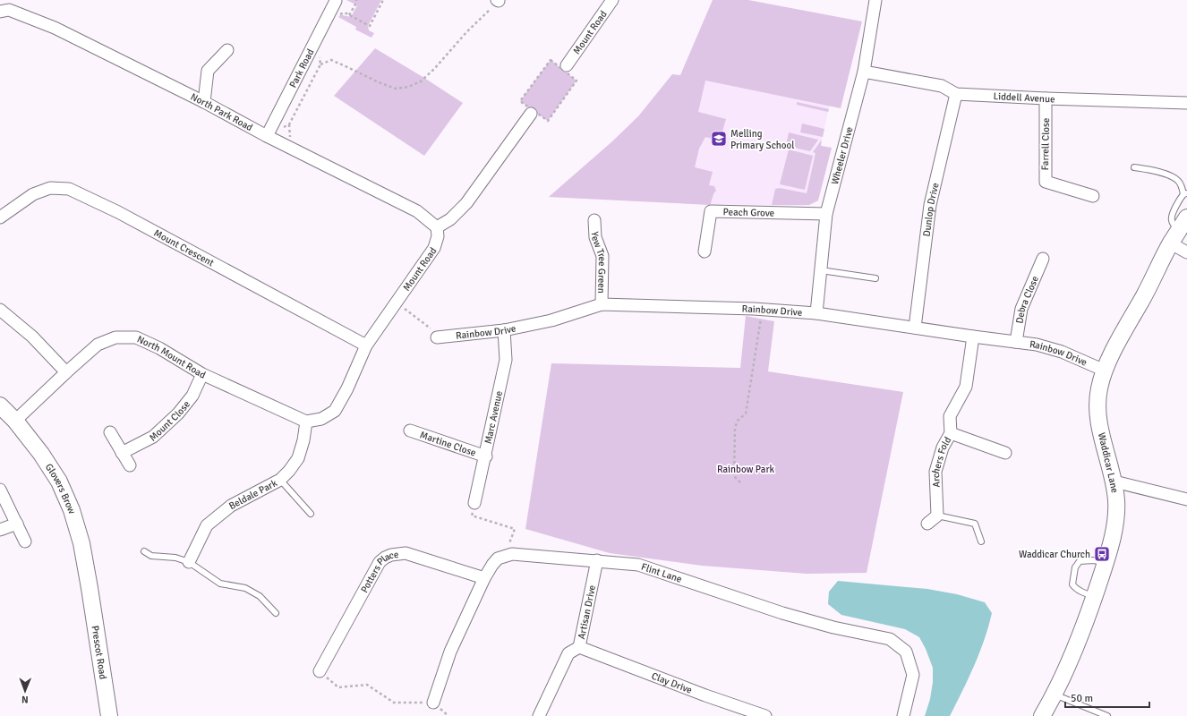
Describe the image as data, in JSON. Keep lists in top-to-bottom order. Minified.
{"streets":{"street":["Mount Road","Park Road","Liddell Avenue","North Park Road","Farrell Close","Wheeler Drive","Dunlop Drive","Peach Grove","Mount Crescent","Yew Tree Green","Debra Close","Rainbow Drive","North Mount Road","Marc Avenue","Mount Close","Martine Close","Archers Fold","Waddicar Lane","Glovers Brow","Beldale Park","Flint Lane","Potters Place","Artisan Drive","Prescot Road","Clay Drive"]},"crossings":[["Mount Road","North Park Road"],["Mount Road","Mount Crescent"],["Mount Road","North Mount Road"],["Mount Road","Beldale Park"],["Park Road","North Park Road"],["Liddell Avenue","Farrell Close"],["Liddell Avenue","Wheeler Drive"],["Liddell Avenue","Dunlop Drive"],["Wheeler Drive","Peach Grove"],["Wheeler Drive","Rainbow Drive"],["Dunlop Drive","Rainbow Drive"],["Yew Tree Green","Rainbow Drive"],["Debra Close","Rainbow Drive"],["Rainbow Drive","Marc Avenue"],["Rainbow Drive","Archers Fold"],["Rainbow Drive","Waddicar Lane"],["North Mount Road","Mount Close"],["North Mount Road","Glovers Brow"],["North Mount Road","Beldale Park"],["Marc Avenue","Martine Close"],["Glovers Brow","Prescot Road"],["Flint Lane","Artisan Drive"],["Artisan Drive","Clay Drive"]],"parks":["Rainbow Park"],"places":{"school or university":["Melling Primary School"],"bus stop":["Waddicar Church"]},"scale_bar":"50 m","north":"bottom"}
